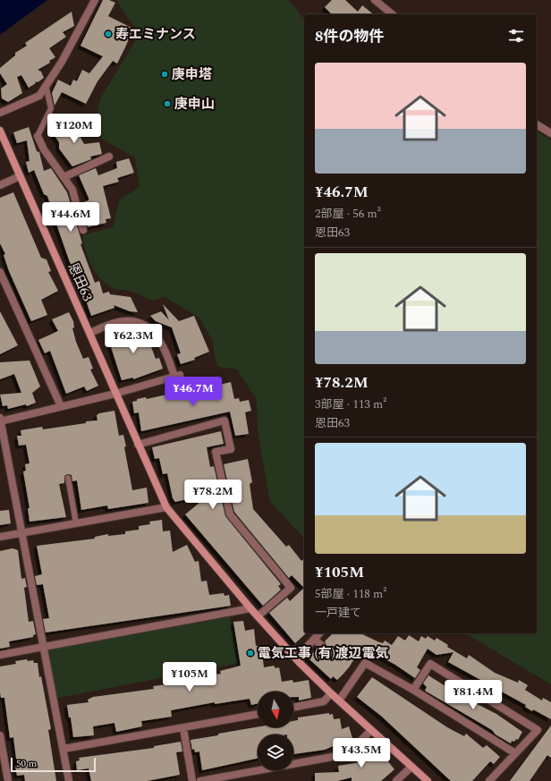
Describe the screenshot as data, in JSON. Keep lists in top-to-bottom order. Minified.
{"streets":{"street":["恩田63"]},"places":["寿エミナンス","庚申塔","庚申山","電気工事 (有)渡辺電気"],"scale_bar":"50 m","north":"bottom","page":{"heading":"8件の物件","list":[{"name":"¥46.7M","note":"2部屋 · 56 m² · 恩田63"},{"name":"¥78.2M","note":"3部屋 · 113 m² · 恩田63"},{"name":"¥105M","note":"5部屋 · 118 m² · 一戸建て"}],"price":["¥120M","¥44.6M","¥62.3M","¥46.7M","¥78.2M","¥105M","¥81.4M","¥43.5M"],"scale":"50 m"}}
